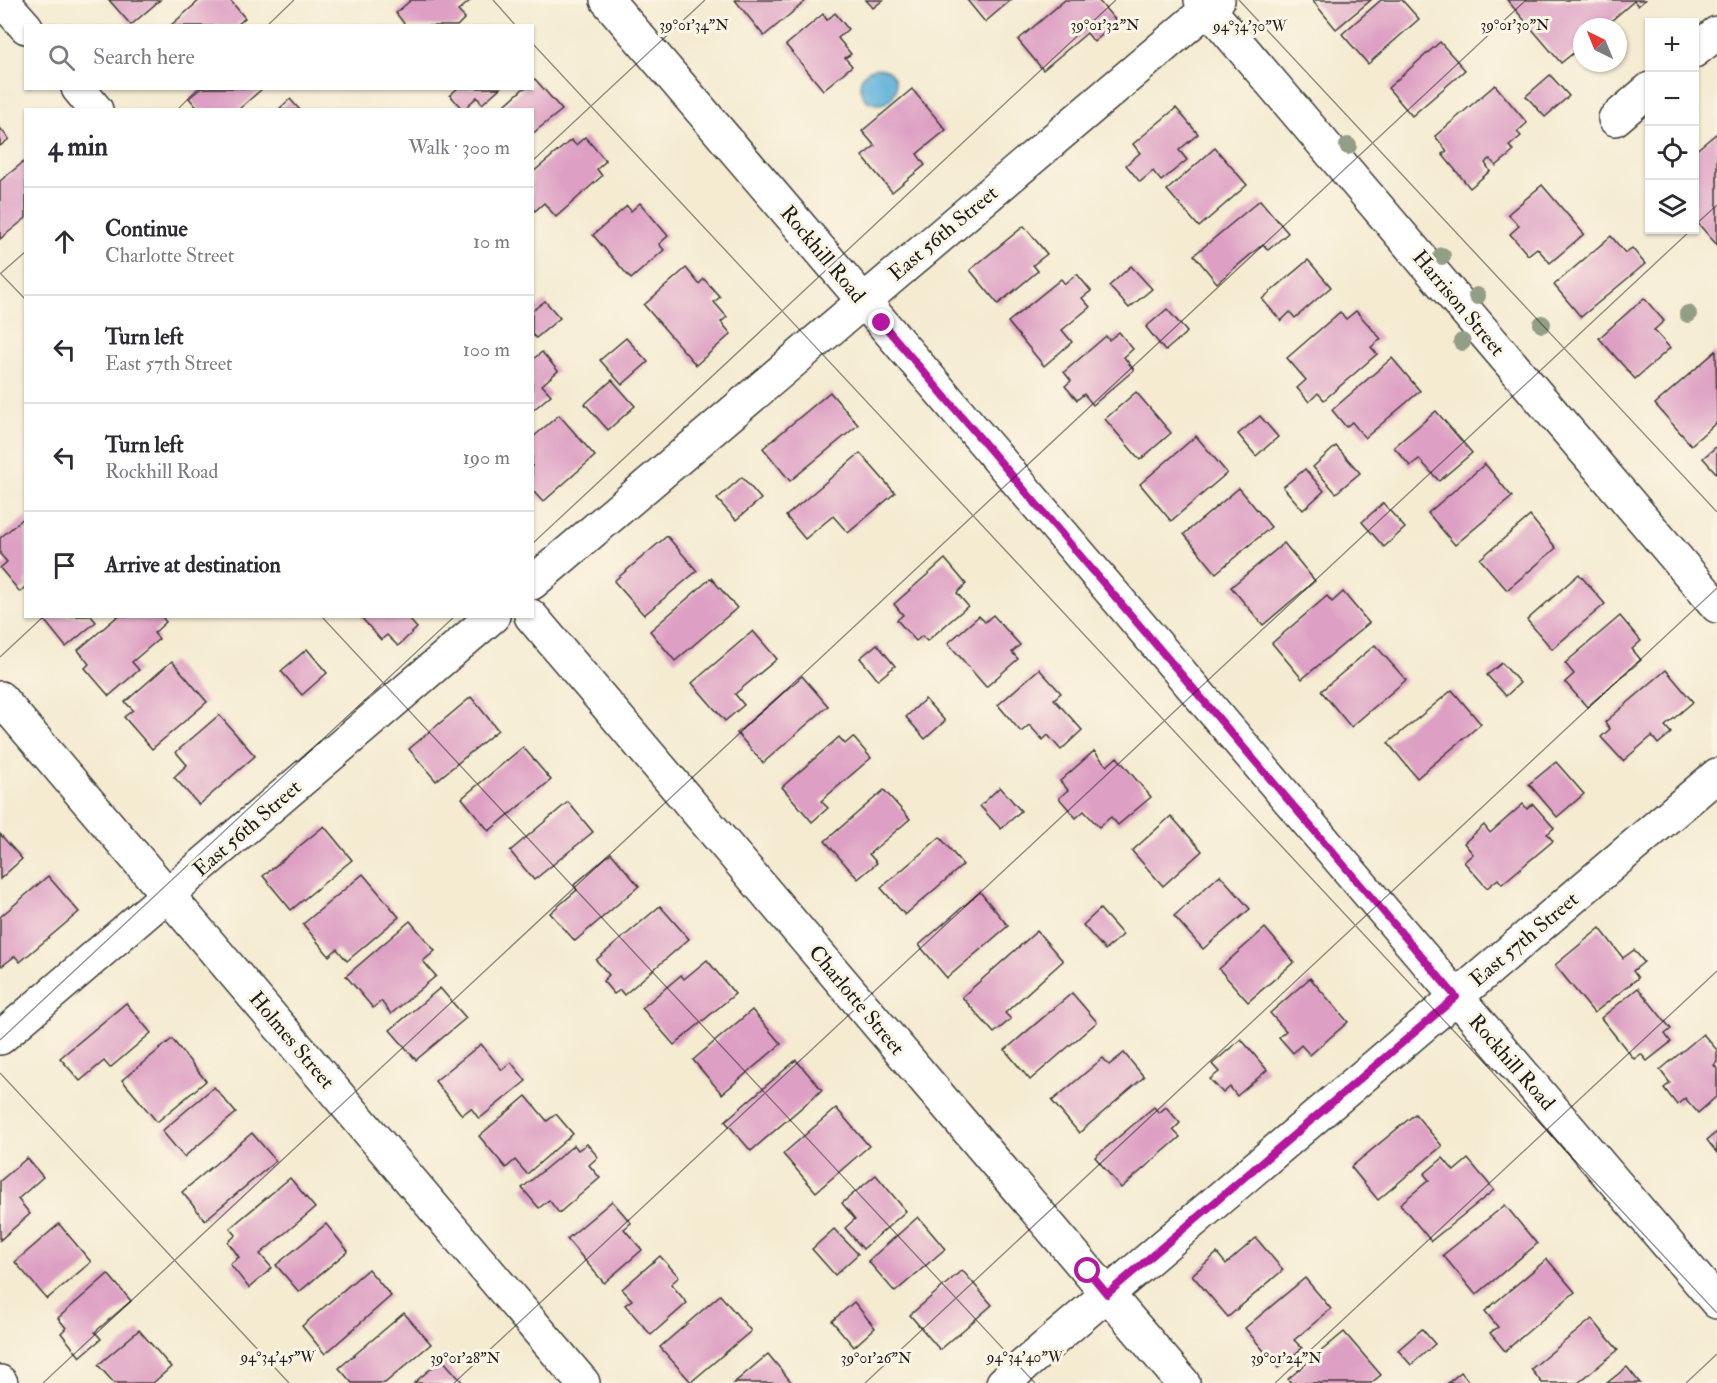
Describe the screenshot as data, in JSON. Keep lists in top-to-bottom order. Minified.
{"streets":{"street":["East 56th Street","Rockhill Road","Harrison Street","East 57th Street","Charlotte Street","Holmes Street"]},"crossings":[["East 56th Street","Rockhill Road"],["East 56th Street","Harrison Street"],["East 56th Street","Holmes Street"],["Rockhill Road","East 57th Street"],["East 57th Street","Charlotte Street"]],"north":"top left","page":{"map_buttons":["+","−"],"search":"Search here","heading":["4 min","Walk · 300 m"],"list":[["Continue","Charlotte Street","10 m"],["Turn left","East 57th Street","100 m"],["Turn left","Rockhill Road","190 m"],"Arrive at destination"]},"coordinates":["39°01'34\"N","39°01'32\"N","39°01'30\"N","94°34'30\"W","94°34'45\"W","94°34'40\"W","39°01'28\"N","39°01'26\"N","39°01'24\"N"]}
